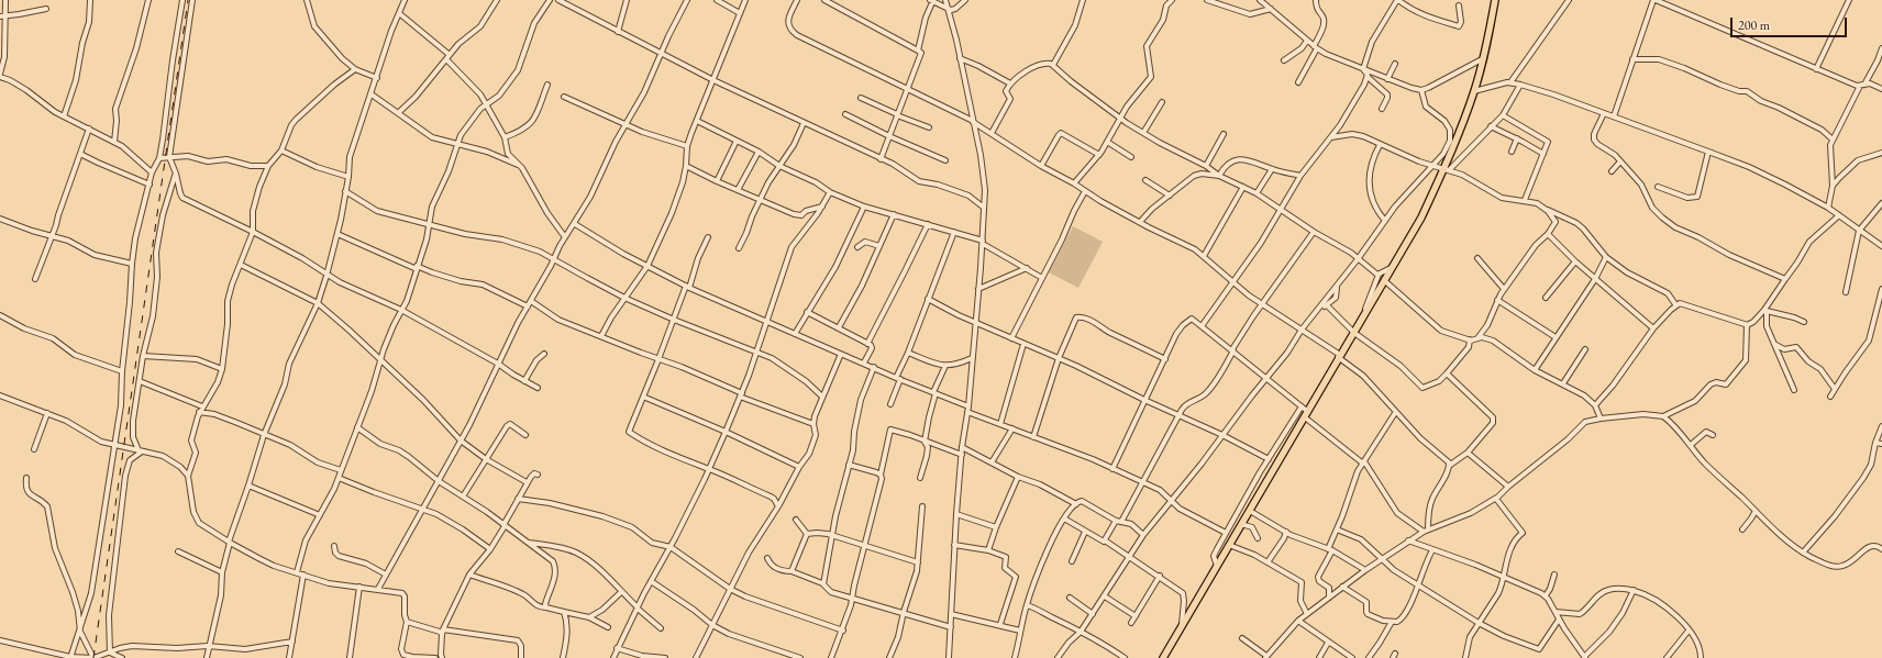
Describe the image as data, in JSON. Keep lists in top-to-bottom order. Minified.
{"scale_bar":"200 m"}
